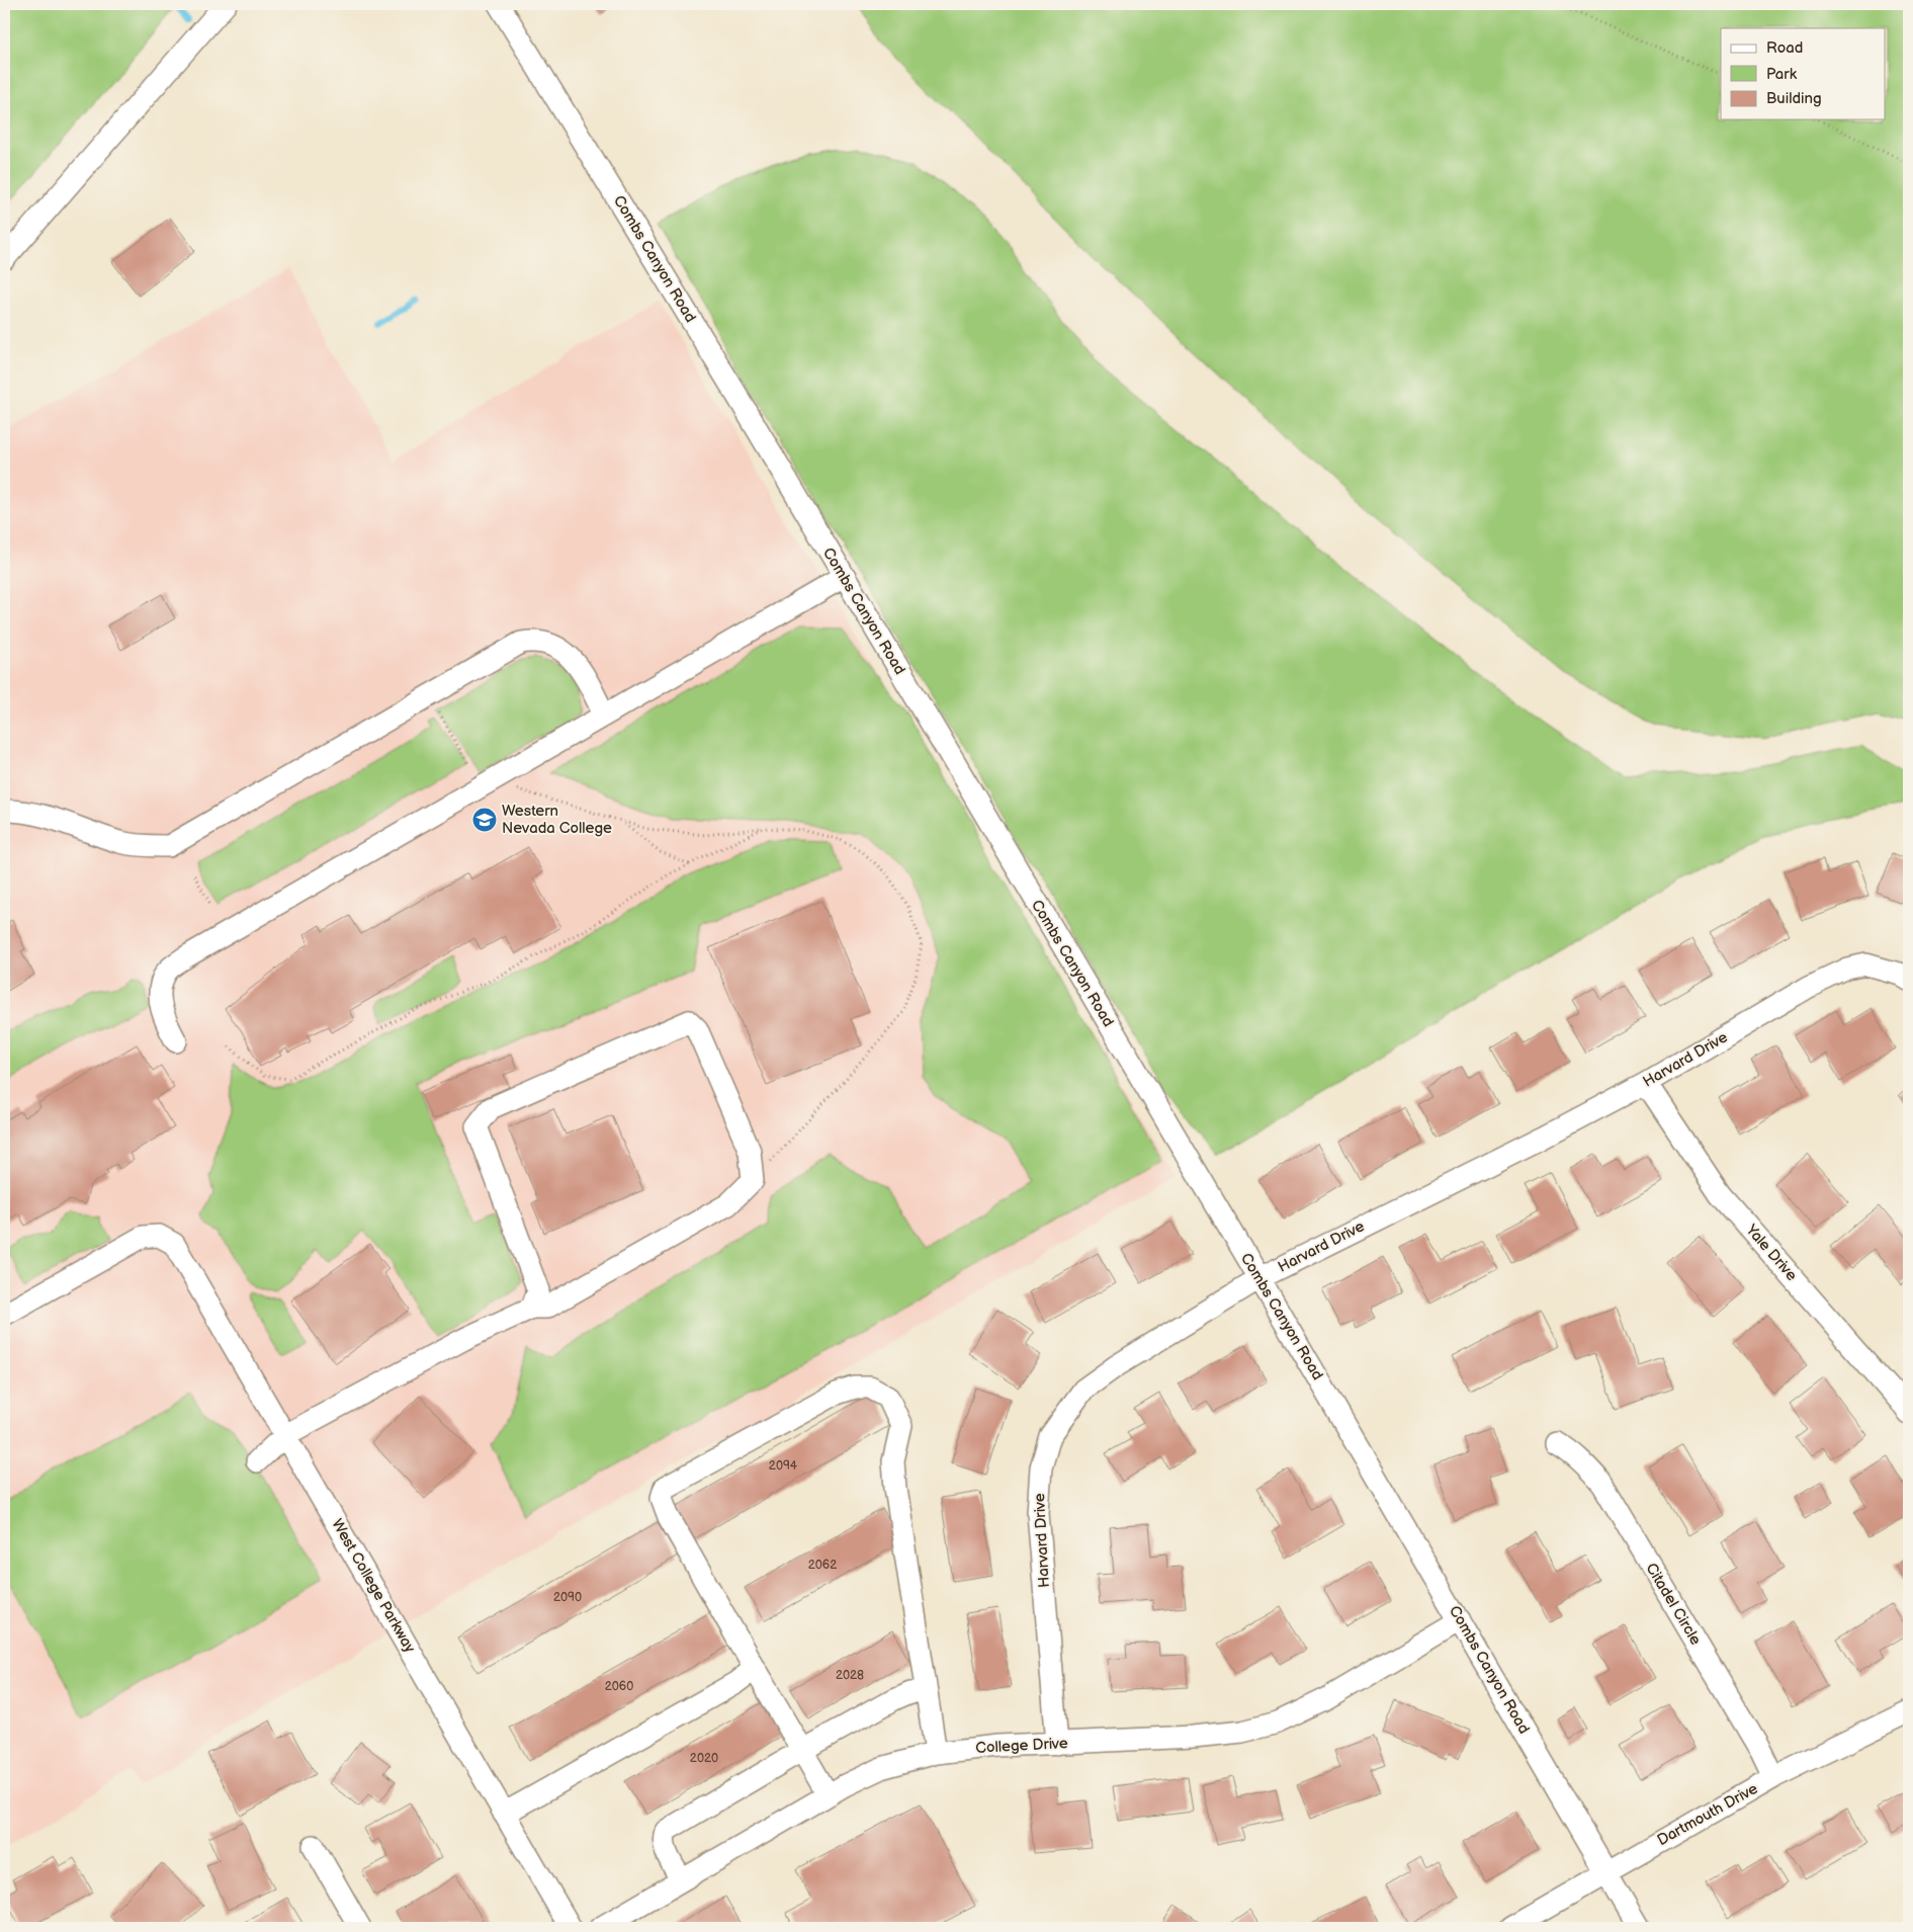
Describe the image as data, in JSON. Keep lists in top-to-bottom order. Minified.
{"streets":{"street":["Combs Canyon Road","Harvard Drive","Yale Drive","West College Parkway","Citadel Circle","College Drive","Dartmouth Drive"]},"crossings":[["Combs Canyon Road","Harvard Drive"],["Combs Canyon Road","College Drive"],["Combs Canyon Road","Dartmouth Drive"],["Harvard Drive","Yale Drive"],["Harvard Drive","College Drive"],["Citadel Circle","Dartmouth Drive"]],"places":{"school or university":["Western Nevada College"]},"house_numbers":["2094","2062","2090","2028","2060","2020"],"legend":["Road","Park","Building"]}
